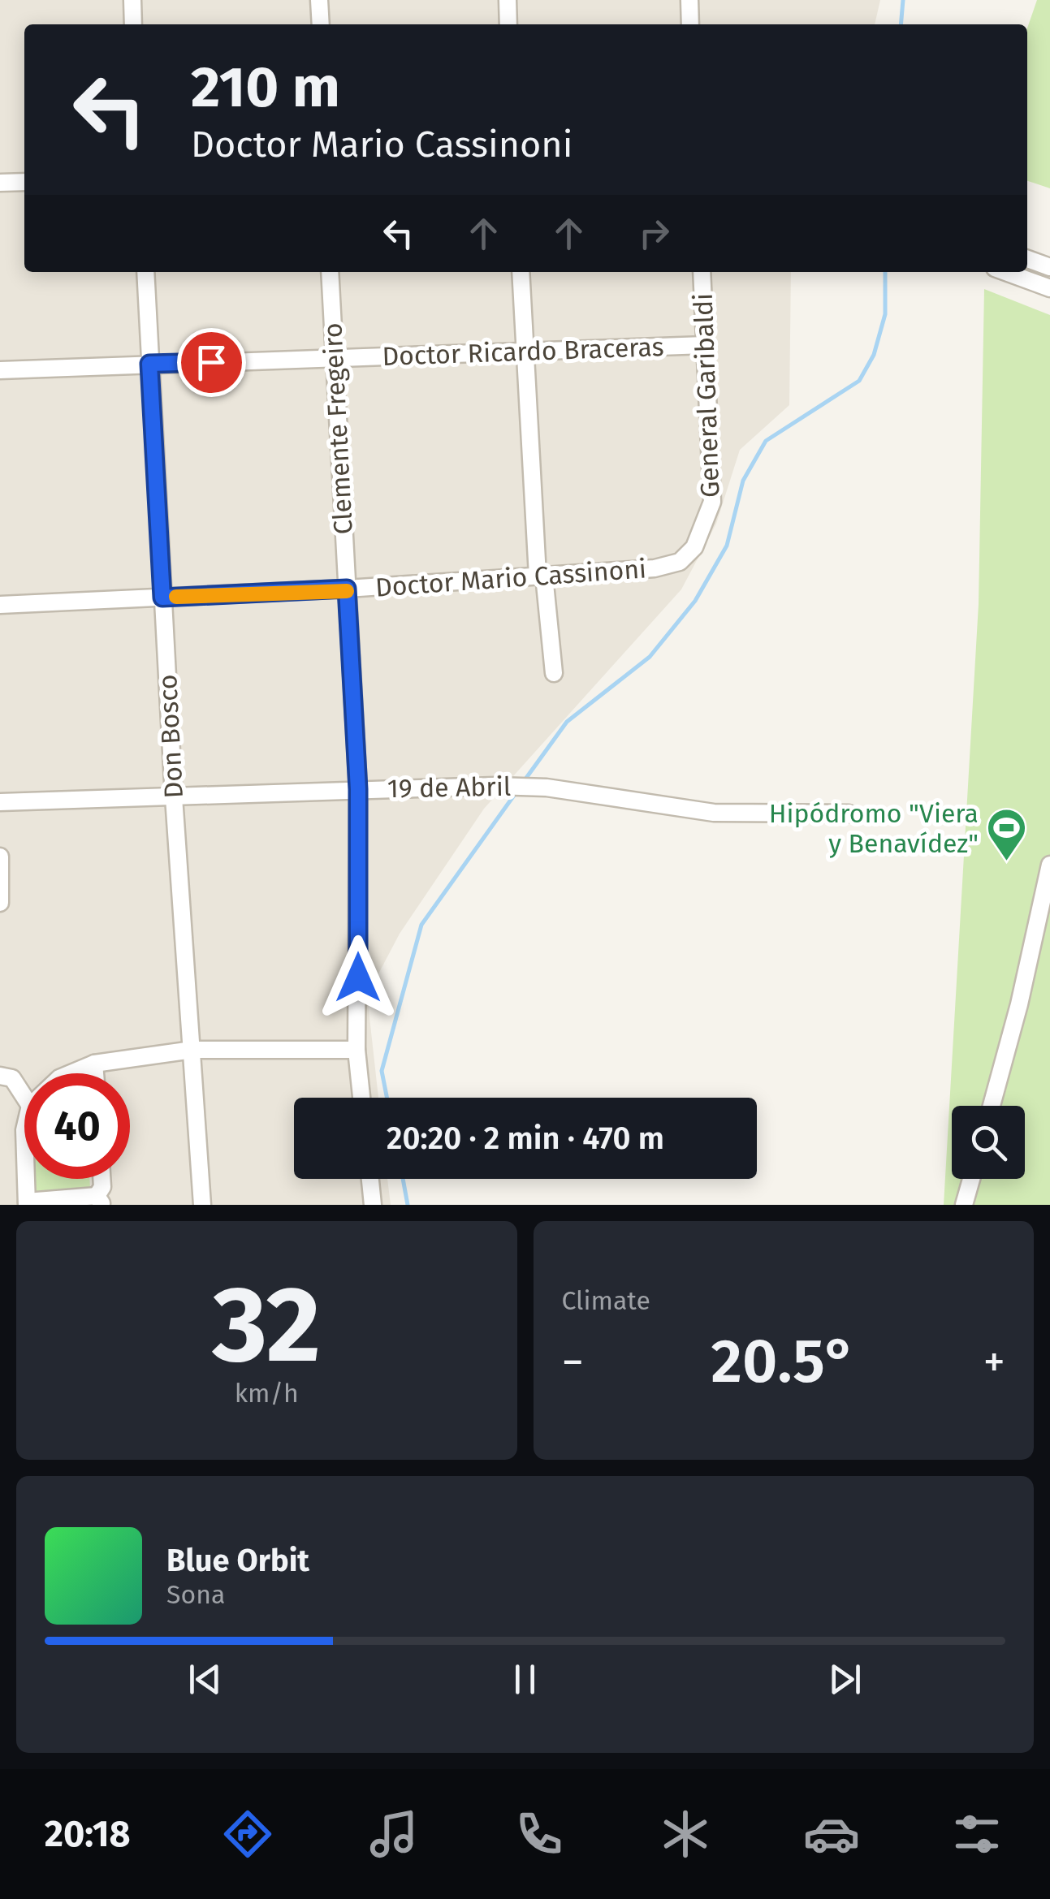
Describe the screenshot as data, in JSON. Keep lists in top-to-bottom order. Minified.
{"streets":{"street":["Doctor Ricardo Braceras","General Garibaldi","Clemente Fregeiro","Doctor Mario Cassinoni","Don Bosco","19 de Abril"]},"crossings":[["Doctor Ricardo Braceras","General Garibaldi"],["Doctor Ricardo Braceras","Clemente Fregeiro"],["Doctor Ricardo Braceras","Don Bosco"],["General Garibaldi","Doctor Mario Cassinoni"],["Clemente Fregeiro","Doctor Mario Cassinoni"],["Clemente Fregeiro","19 de Abril"],["Doctor Mario Cassinoni","Don Bosco"],["Don Bosco","19 de Abril"]],"places":{"sports":["Hipódromo \"Viera y Benavídez\""]},"page":{"turn":["210 m","Doctor Mario Cassinoni"],"limit":"40","trip":"20:20 · 2 min · 470 m","tile":[["32","km/h"],"Climate"],"heat":["−","20.5°","+"],"song":["Blue Orbit","Sona"],"tabs":"20:18"}}
